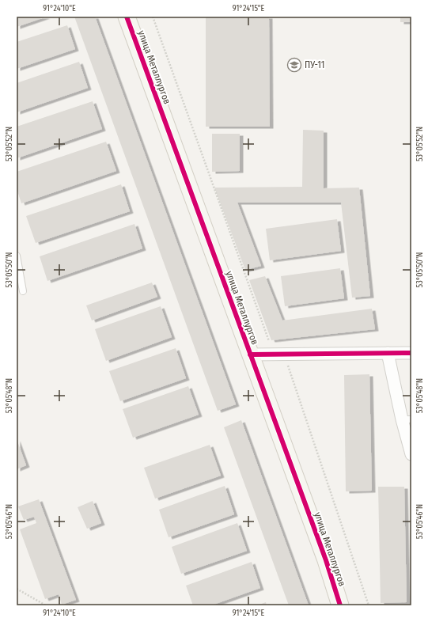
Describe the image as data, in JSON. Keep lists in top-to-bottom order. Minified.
{"streets":{"street":["улица Металлургов"]},"places":{"school or university":["ПУ-11"]},"coordinates":["91°24'10\"E","91°24'15\"E","53°05'52\"N","53°05'50\"N","53°05'48\"N","53°05'46\"N"]}
